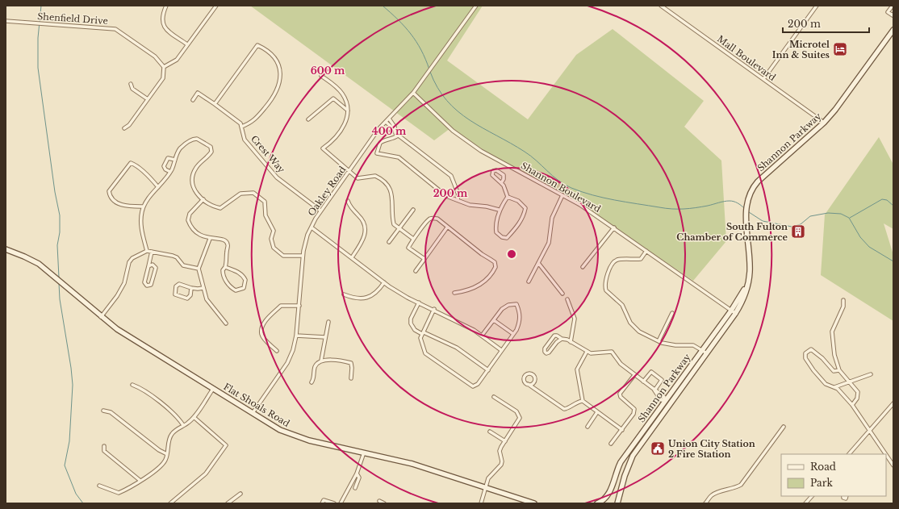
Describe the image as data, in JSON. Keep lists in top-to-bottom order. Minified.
{"streets":{"street":["Shenfield Drive","Mall Boulevard","Shannon Parkway","Crest Way","Shannon Boulevard","Oakley Road","Flat Shoals Road"]},"crossings":[["Mall Boulevard","Shannon Parkway"],["Shannon Parkway","Shannon Boulevard"],["Crest Way","Oakley Road"],["Shannon Boulevard","Oakley Road"],["Oakley Road","Flat Shoals Road"]],"places":{"hotel":["Microtel Inn & Suites"],"building":["South Fulton Chamber of Commerce"],"public building":["Union City Station 2 Fire Station"]},"legend":["Road","Park"],"scale_bar":"200 m","rings":["600 m","400 m","200 m"]}
